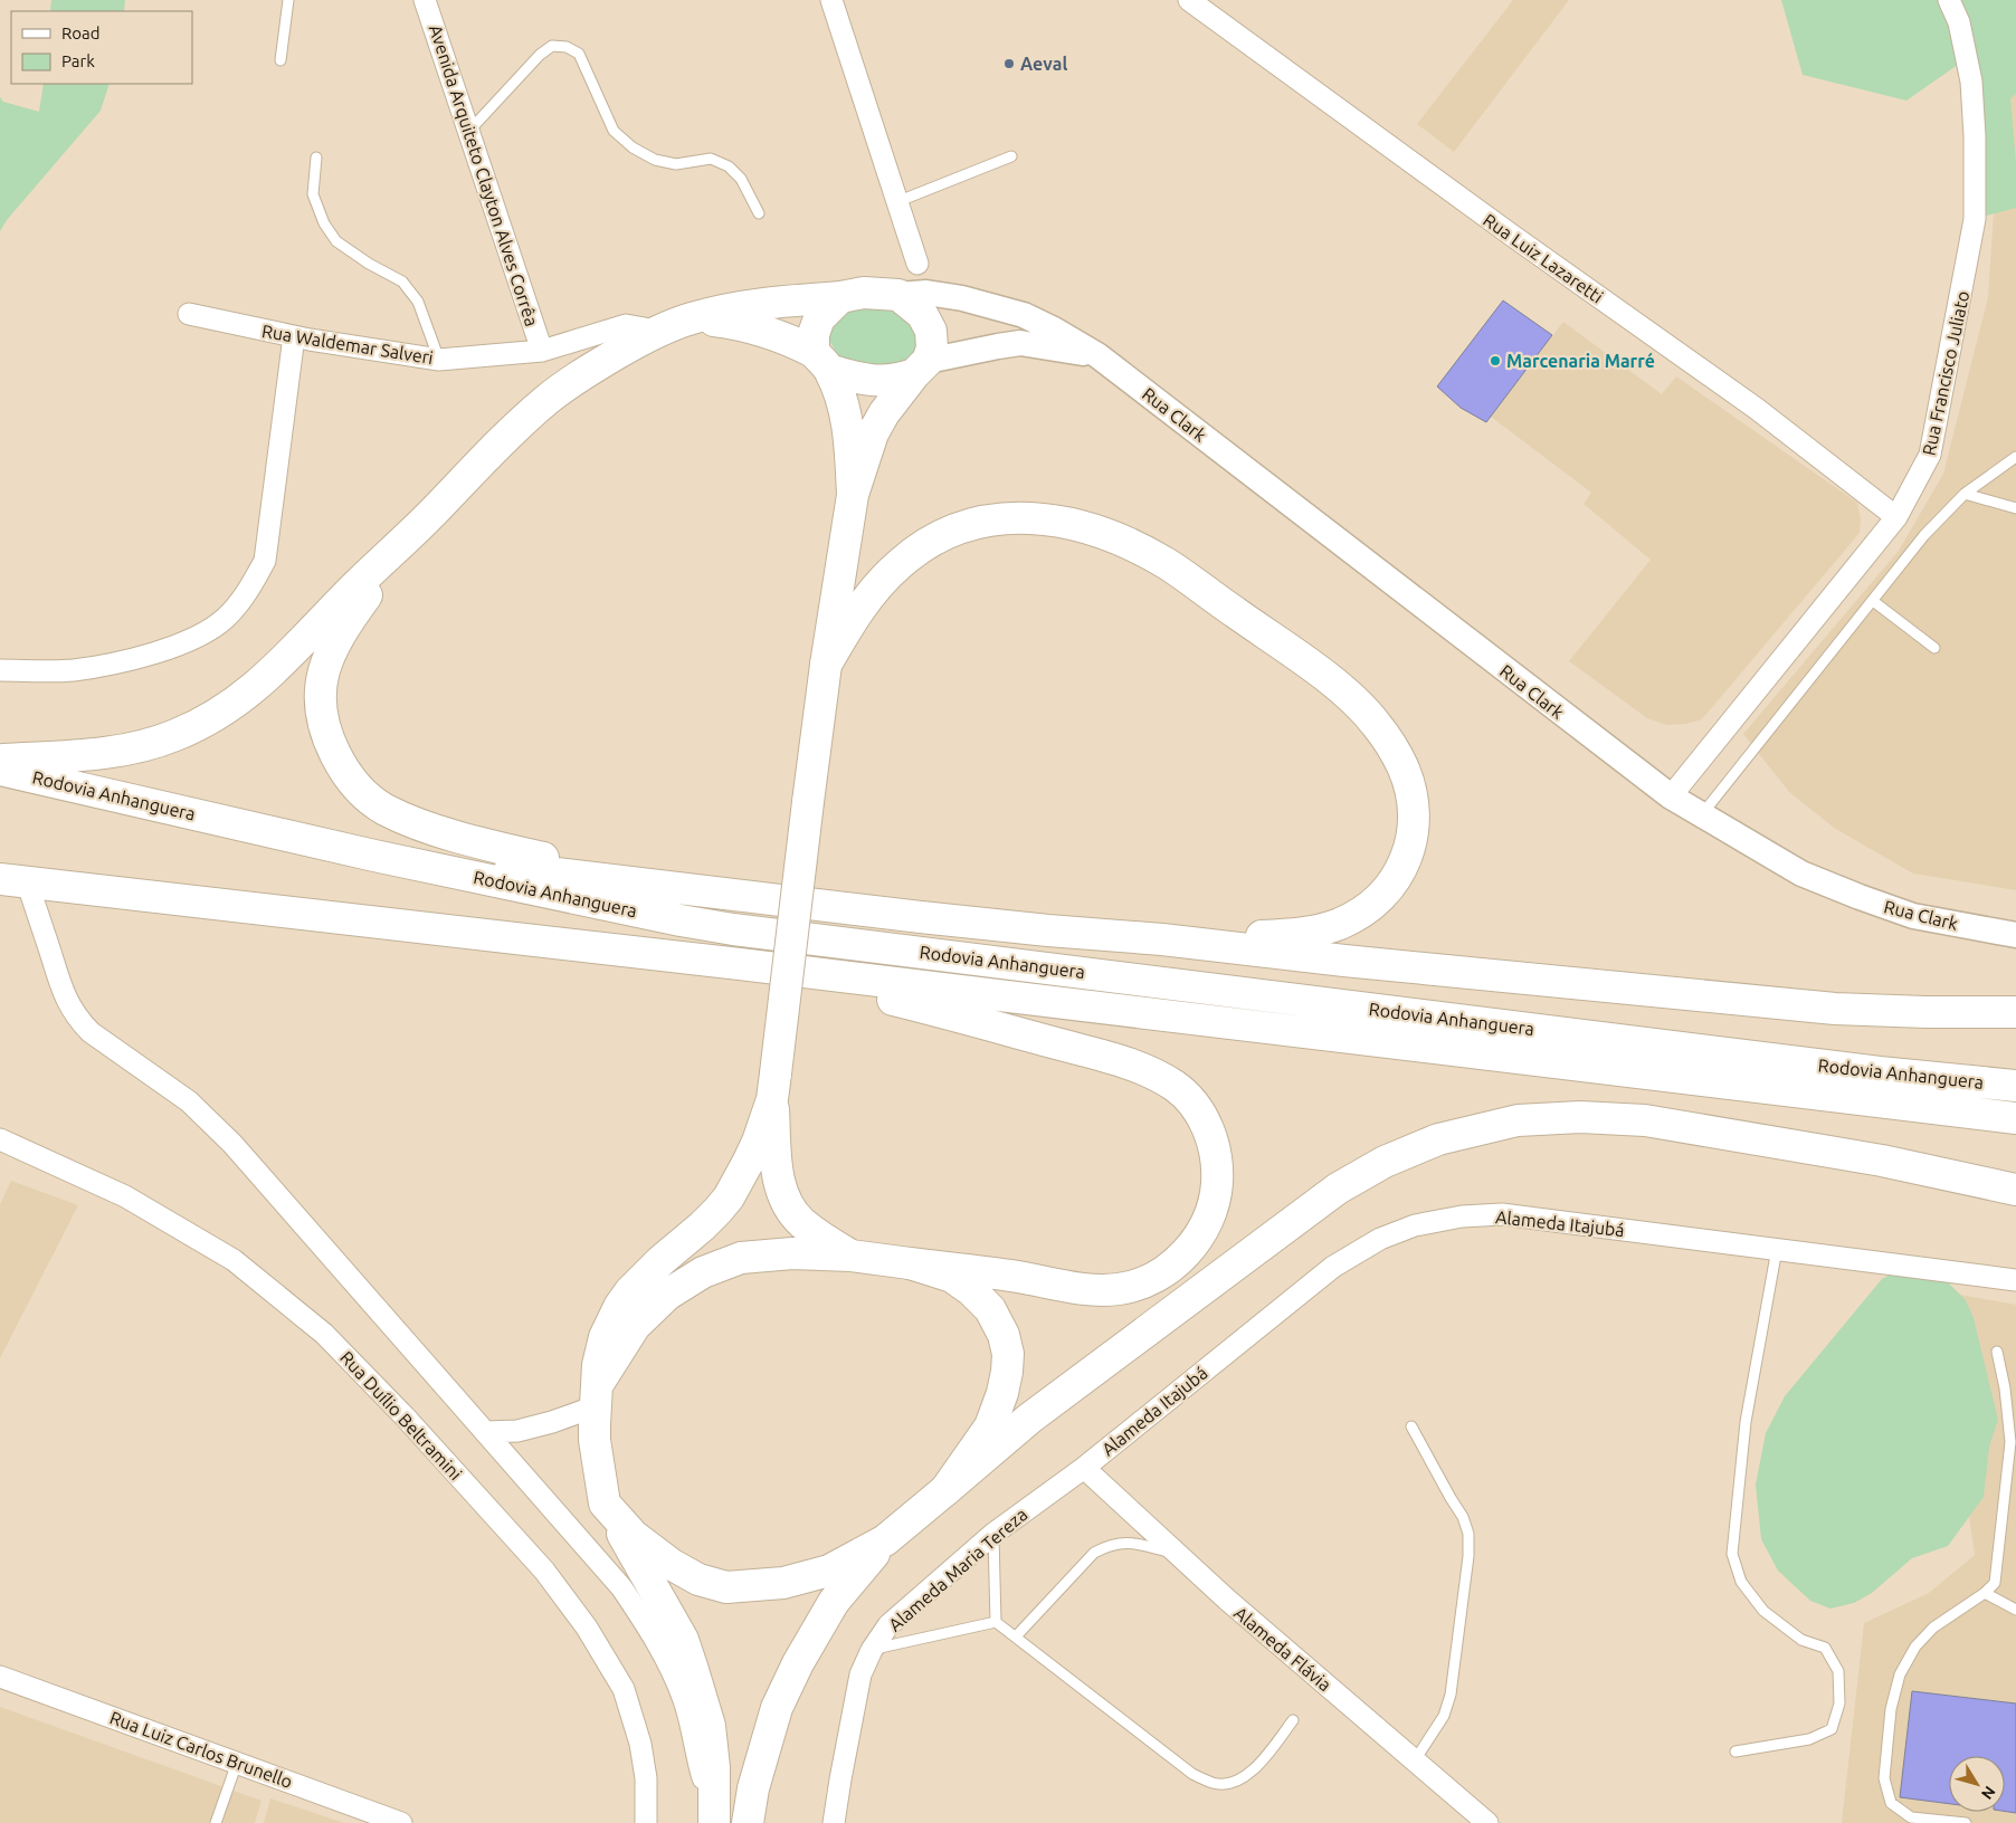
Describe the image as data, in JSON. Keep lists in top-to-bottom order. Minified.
{"streets":{"main road":["Rodovia Anhanguera"],"street":["Avenida Arquiteto Clayton Alves Corrêa","Rua Luiz Lazaretti","Rua Waldemar Salveri","Rua Francisco Juliato","Rua Clark","Alameda Itajubá","Rua Duílio Beltramini","Alameda Maria Tereza","Alameda Flávia","Rua Luiz Carlos Brunello"]},"crossings":[["Avenida Arquiteto Clayton Alves Corrêa","Rua Waldemar Salveri"],["Rua Luiz Lazaretti","Rua Francisco Juliato"],["Rua Francisco Juliato","Rua Clark"],["Alameda Itajubá","Alameda Maria Tereza"],["Alameda Itajubá","Alameda Flávia"],["Alameda Maria Tereza","Alameda Flávia"]],"places":["Aeval","Marcenaria Marré"],"legend":["Road","Park"],"north":"bottom right"}
